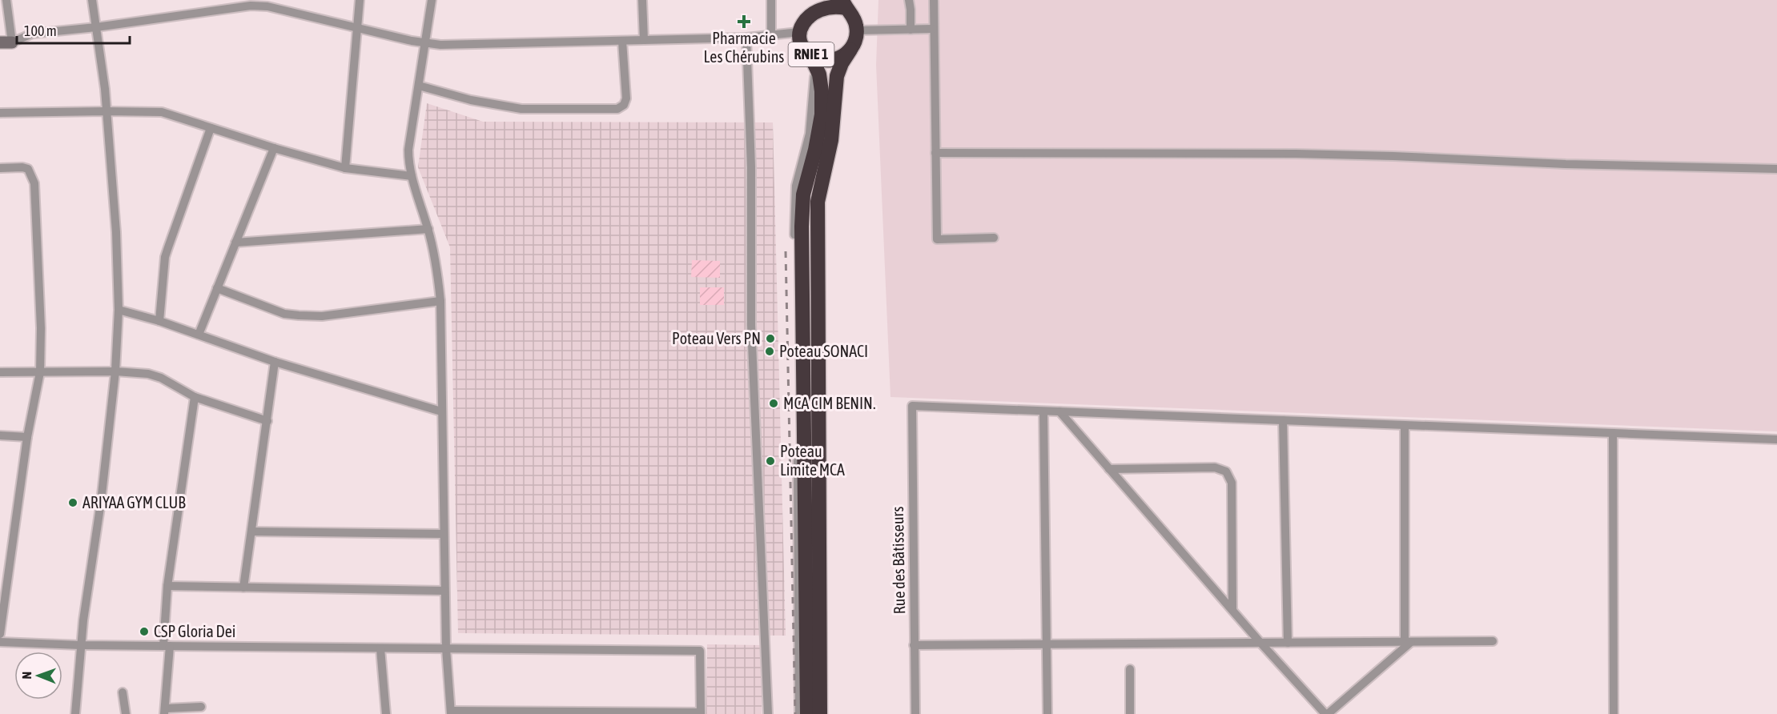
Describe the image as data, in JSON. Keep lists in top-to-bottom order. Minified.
{"streets":{"highway":["RNIE 1"],"street":["Rue des Bâtisseurs"]},"places":{"health":["Pharmacie Les Chérubins"],"other":["Poteau Vers PN","Poteau SONACI","MCA CIM BENIN.","Poteau Limite MCA","ARIYAA GYM CLUB","CSP Gloria Dei"]},"scale_bar":"100 m","north":"left"}
